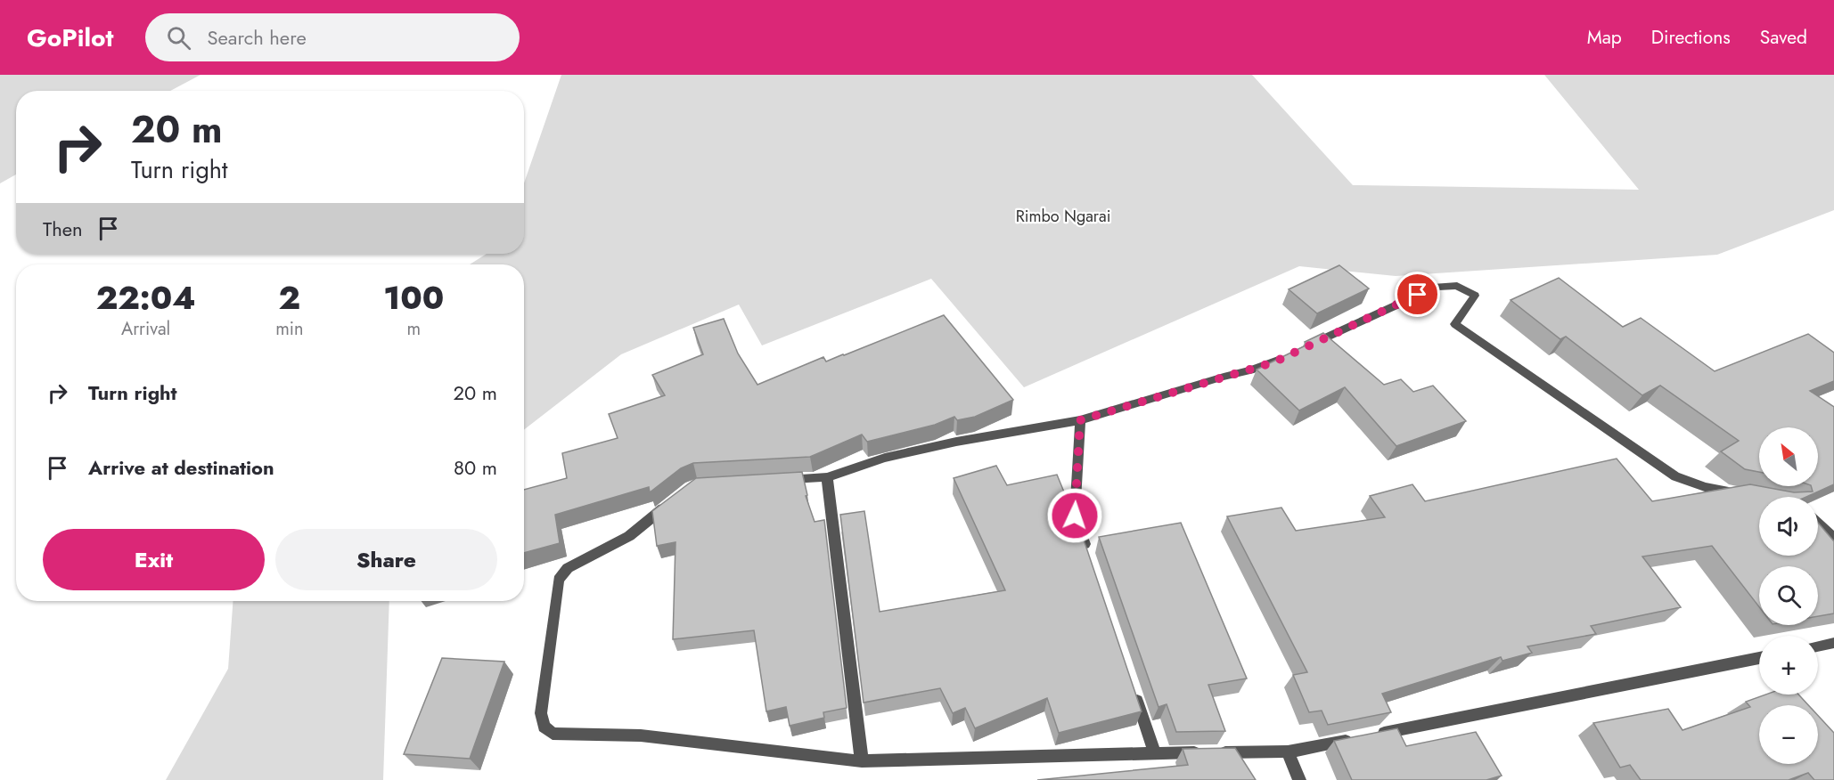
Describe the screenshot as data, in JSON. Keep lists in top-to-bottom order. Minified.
{"parks":["Rimbo Ngarai"],"north":"top left","page":{"header":"GoPilot","search":"Search here","nav":["Map","Directions","Saved"],"turn":["20 m","Turn right"],"then":"Then","eta":["22:04","Arrival","2","min","100","m"],"list":[{"name":"Turn right","value":"20 m"},{"name":"Arrive at destination","value":"80 m"}],"map_buttons":["+","−"],"buttons":["Exit","Share"]}}
